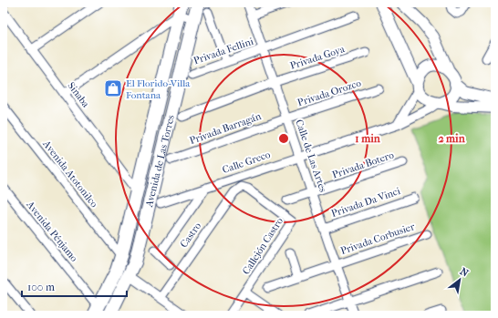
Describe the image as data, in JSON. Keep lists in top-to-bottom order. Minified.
{"streets":{"main road":["Avenida de Las Torres"],"street":["Privada Fellini","Privada Goya","Privada Orozco","Sinaba","Privada Barragán","Calle de Las Artes","Calle Greco","Privada Botero","Avenida Atotonilco","Privada Da Vinci","Avenida Pénjamo","Castro","Privada Corbusier","Callejón Castro"]},"crossings":[["Privada Fellini","Calle de Las Artes"],["Privada Goya","Calle de Las Artes"],["Privada Orozco","Privada Barragán"],["Privada Orozco","Calle de Las Artes"],["Sinaba","Avenida de Las Torres"],["Privada Barragán","Calle de Las Artes"],["Calle de Las Artes","Calle Greco"],["Calle de Las Artes","Privada Botero"],["Calle de Las Artes","Privada Da Vinci"],["Calle de Las Artes","Privada Corbusier"],["Avenida de Las Torres","Avenida Atotonilco"],["Avenida de Las Torres","Avenida Pénjamo"],["Castro","Callejón Castro"]],"places":{"shop":["El Florido-Villa Fontana"]},"scale_bar":"100 m","north":"top right","rings":["1 min","2 min"]}
